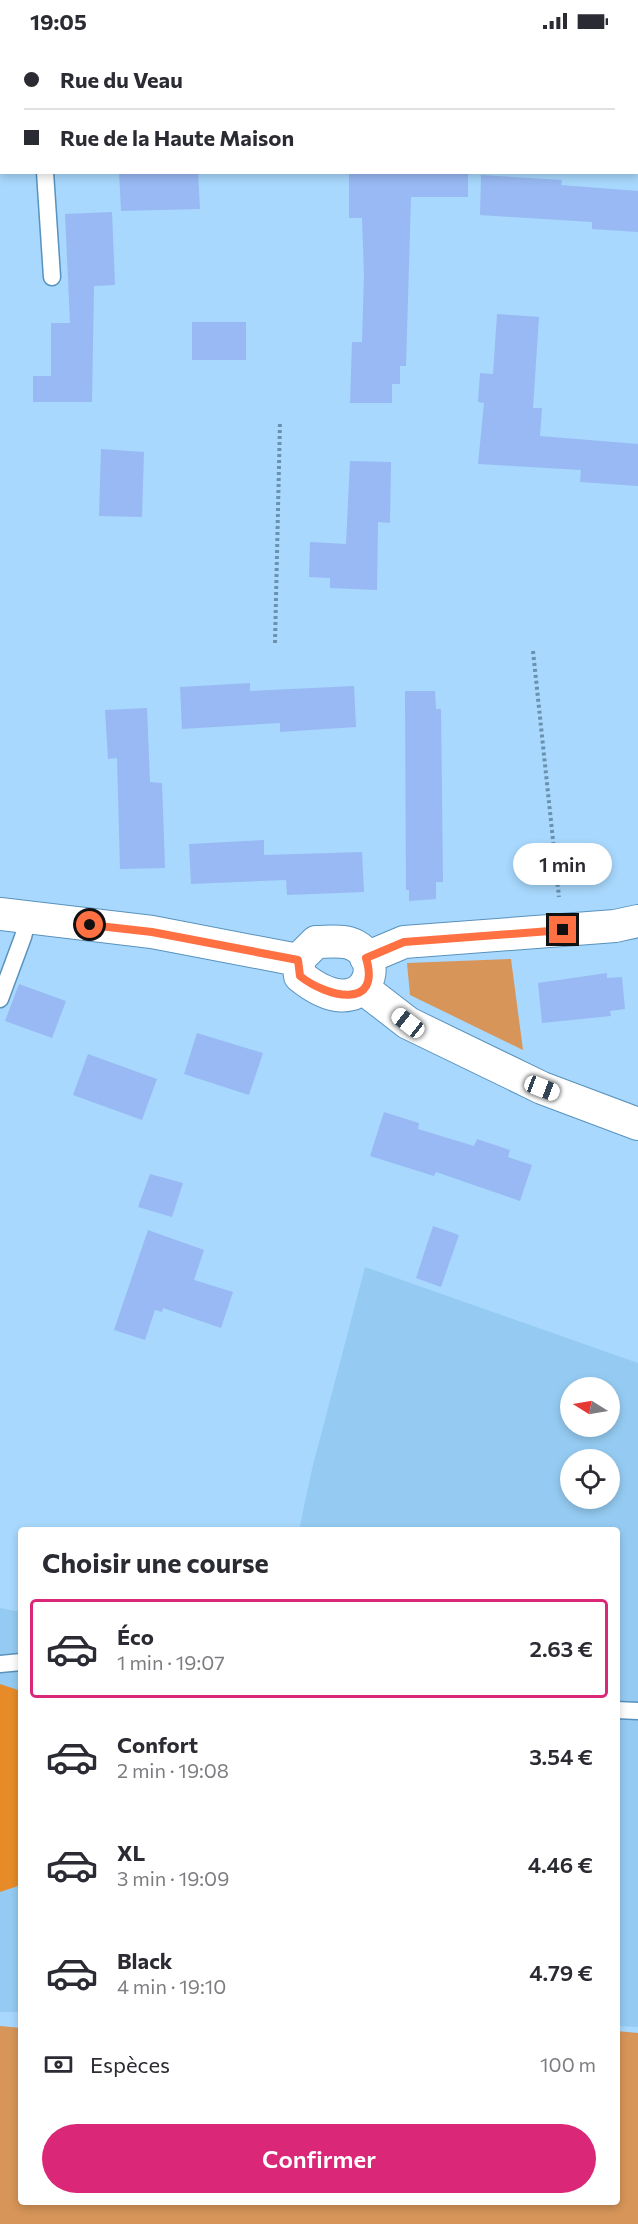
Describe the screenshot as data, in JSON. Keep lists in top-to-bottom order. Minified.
{"north":"left","page":{"status":"19:05","banner":["Rue du Veau","Rue de la Haute Maison"],"bubble":"1 min","heading":"Choisir une course","list":[{"name":"Éco","note":"1 min · 19:07","value":"2.63 €"},{"name":"Confort","note":"2 min · 19:08","value":"3.54 €"},{"name":"XL","note":"3 min · 19:09","value":"4.46 €"},{"name":"Black","note":"4 min · 19:10","value":"4.79 €"}],"pay":["Espèces","100 m"],"buttons":"Confirmer"}}
